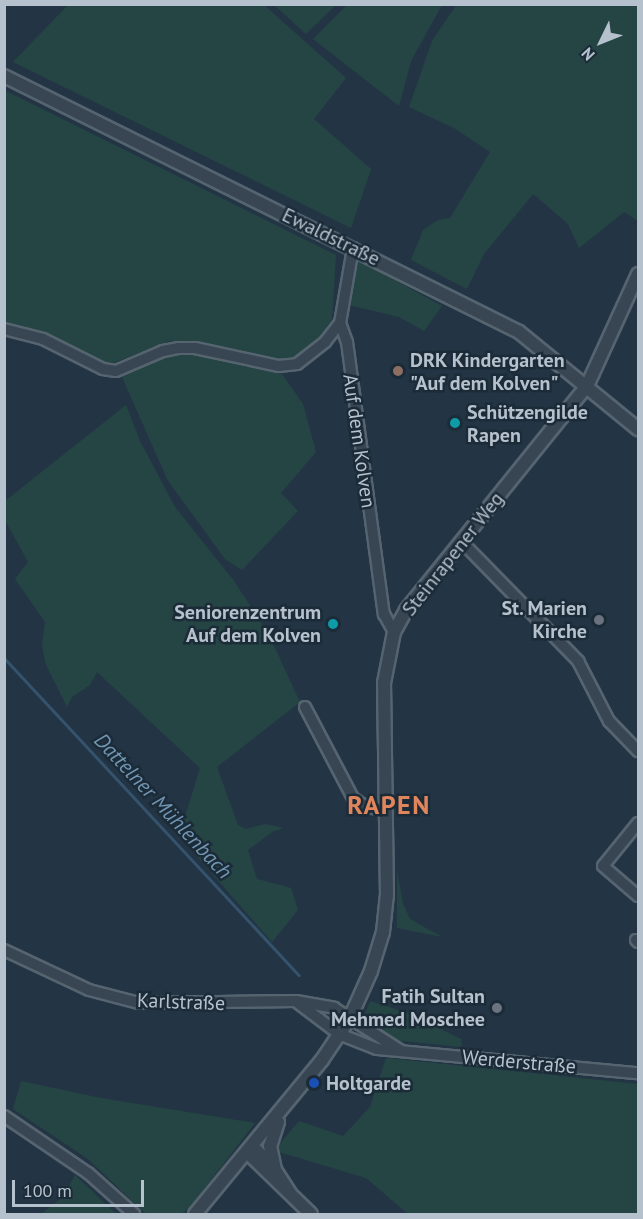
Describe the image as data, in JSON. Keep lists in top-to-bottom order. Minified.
{"streets":{"street":["Ewaldstraße","Auf dem Kolven","Steinrapener Weg","Karlstraße","Werderstraße"]},"crossings":[["Ewaldstraße","Auf dem Kolven"],["Ewaldstraße","Steinrapener Weg"],["Auf dem Kolven","Steinrapener Weg"],["Steinrapener Weg","Karlstraße"],["Steinrapener Weg","Werderstraße"],["Karlstraße","Werderstraße"]],"districts":["RAPEN"],"water":["Dattelner Mühlenbach"],"places":["DRK Kindergarten \"Auf dem Kolven\"","Schützengilde Rapen","St. Marien Kirche","Seniorenzentrum Auf dem Kolven","Fatih Sultan Mehmed Moschee","Holtgarde"],"scale_bar":"100 m","north":"bottom left"}
